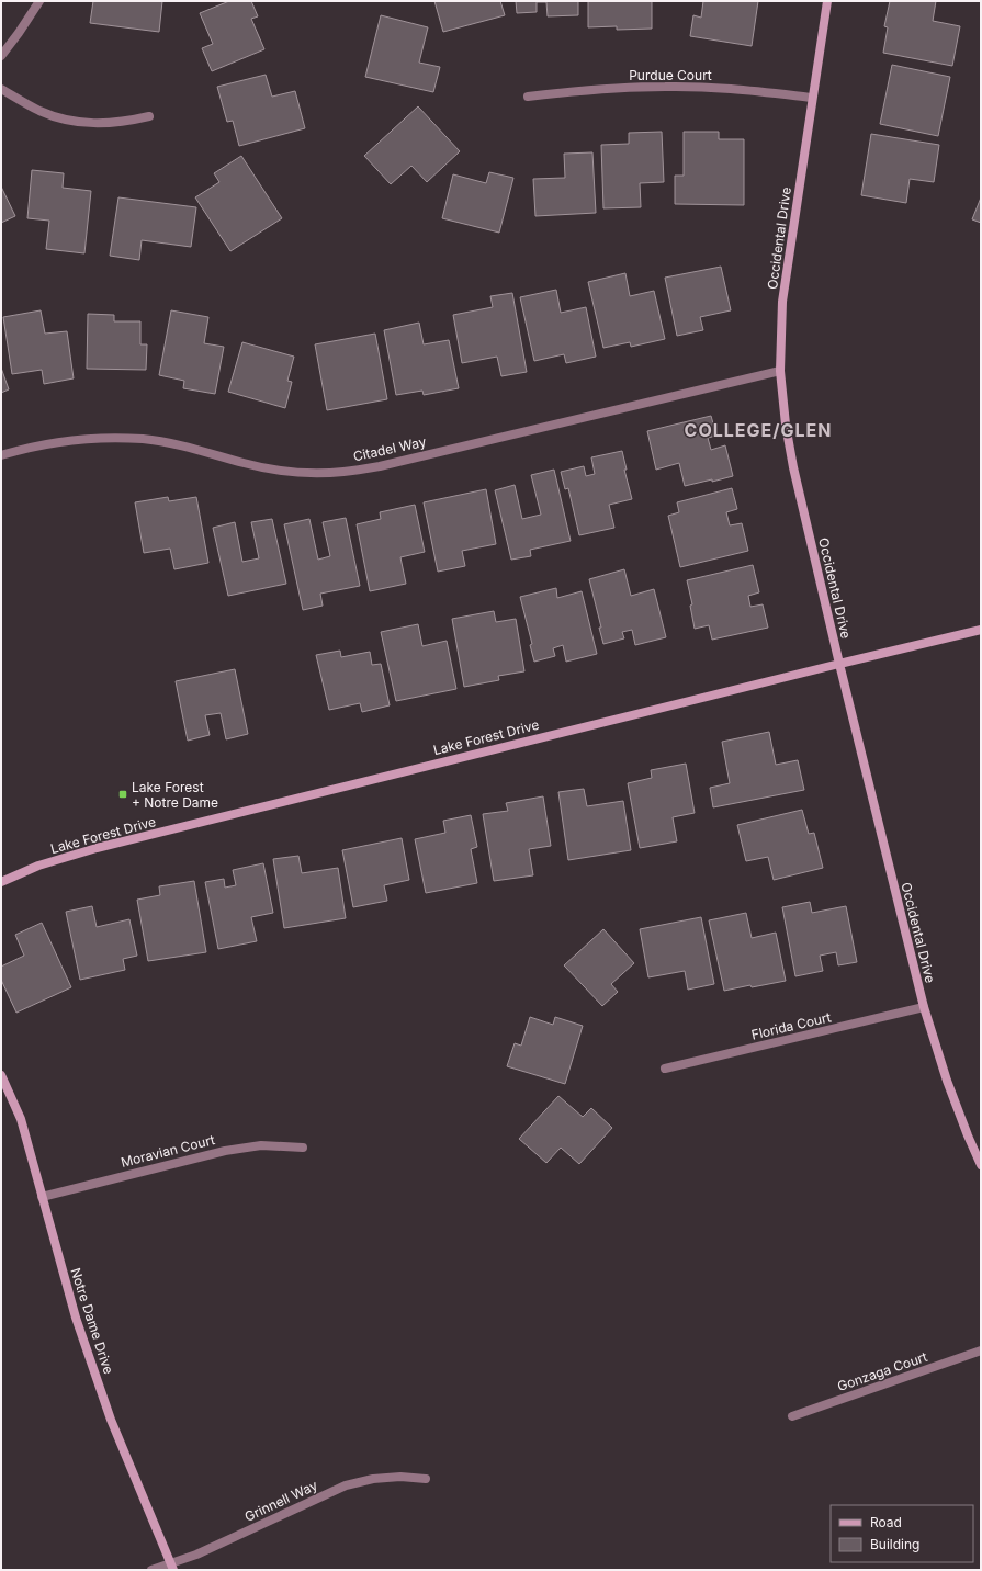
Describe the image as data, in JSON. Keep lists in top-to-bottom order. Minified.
{"streets":{"street":["Purdue Court","Occidental Drive","Citadel Way","Lake Forest Drive","Florida Court","Moravian Court","Notre Dame Drive","Gonzaga Court","Grinnell Way"]},"crossings":[["Purdue Court","Occidental Drive"],["Occidental Drive","Citadel Way"],["Occidental Drive","Lake Forest Drive"],["Occidental Drive","Florida Court"],["Moravian Court","Notre Dame Drive"],["Notre Dame Drive","Grinnell Way"]],"districts":["COLLEGE/GLEN"],"places":{"transit":["Lake Forest + Notre Dame"]},"legend":["Road","Building"]}
